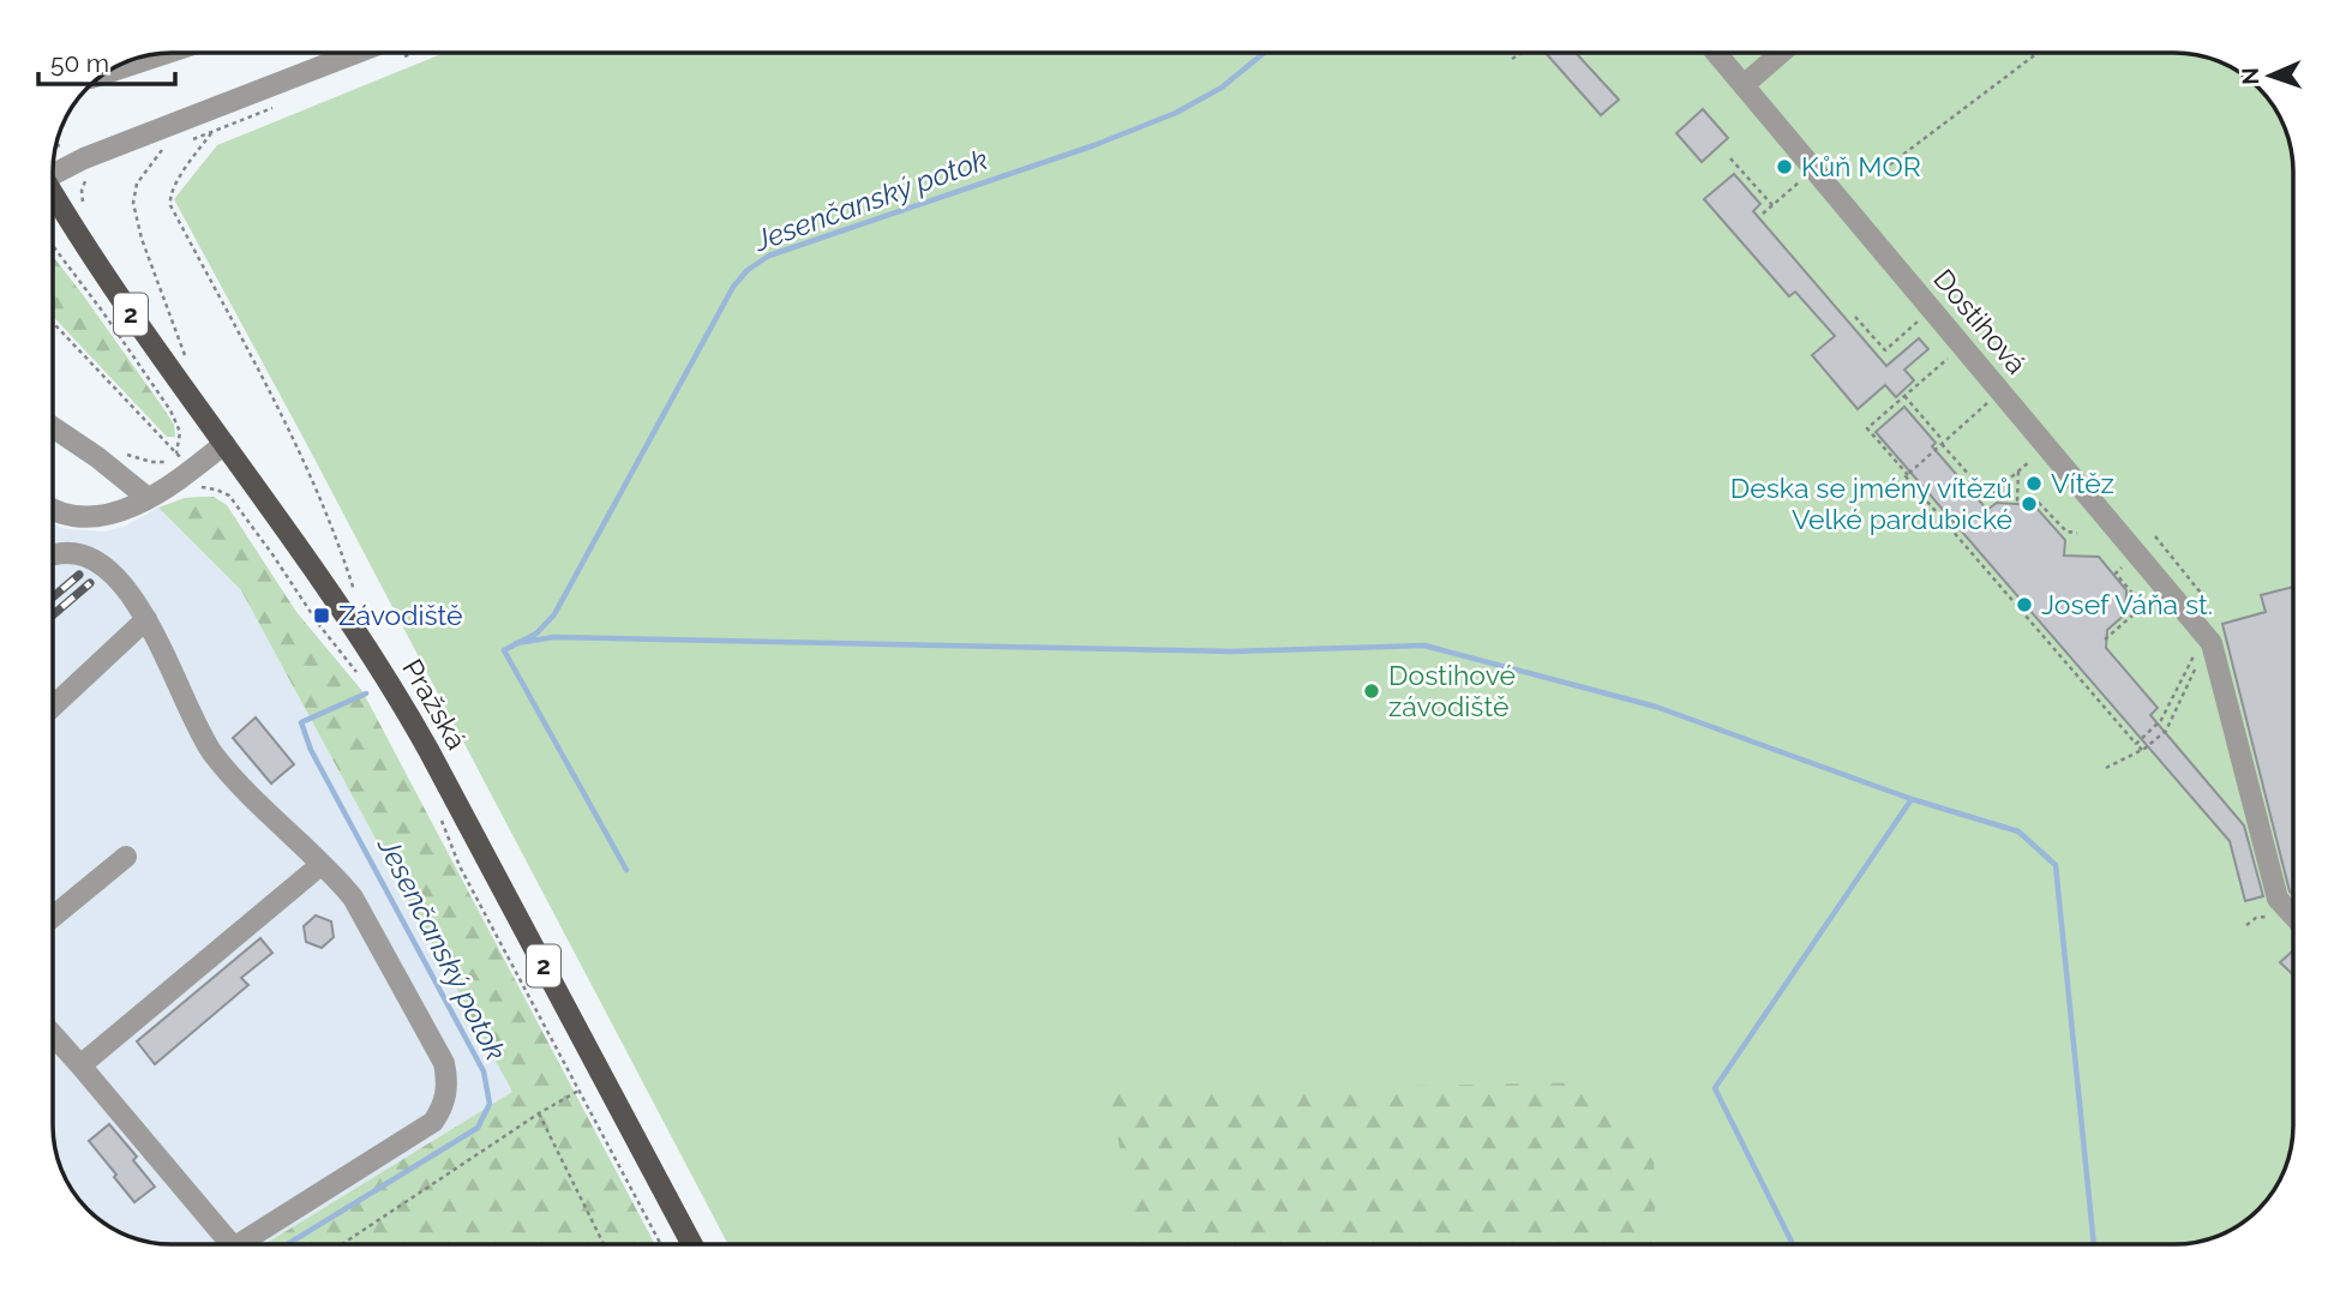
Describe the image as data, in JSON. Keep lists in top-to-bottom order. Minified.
{"streets":{"main road":["2","Pražská"],"street":["Dostihová"]},"water":["Jesenčanský potok"],"places":{"other":["Kůň MOR","Vítěz","Deska se jmény vítězů Velké pardubické","Josef Váňa st.","Dostihové závodiště"],"transit":["Závodiště"]},"scale_bar":"50 m","north":"left"}
